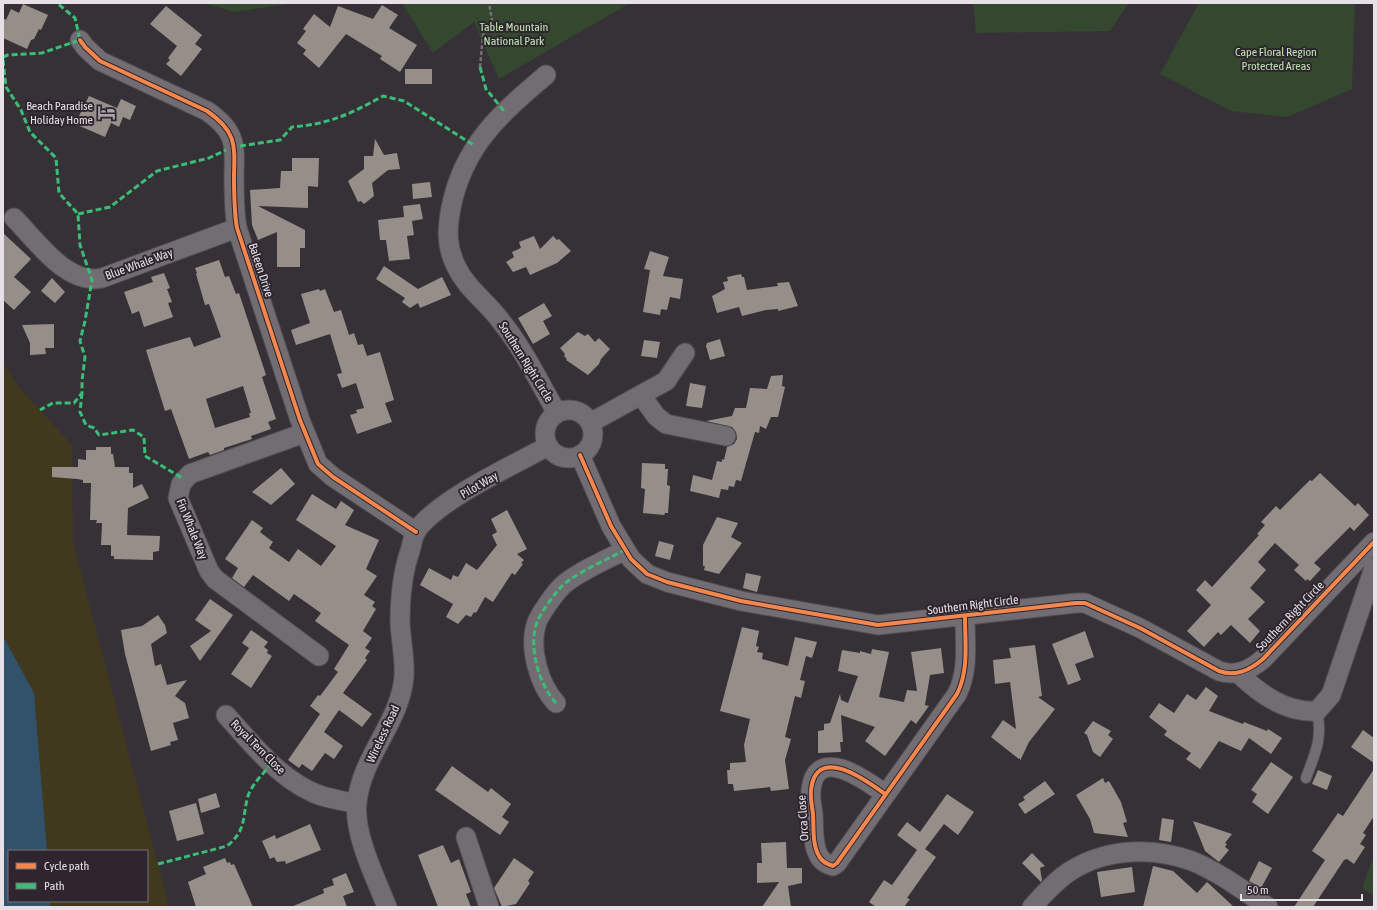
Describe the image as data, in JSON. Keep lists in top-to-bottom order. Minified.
{"streets":{"street":["Blue Whale Way","Baleen Drive","Southern Right Circle","Pilot Way","Fin Whale Way","Wireless Road","Royal Tern Close","Orca Close"]},"crossings":[["Blue Whale Way","Baleen Drive"],["Baleen Drive","Pilot Way"],["Baleen Drive","Fin Whale Way"],["Baleen Drive","Wireless Road"],["Southern Right Circle","Pilot Way"],["Southern Right Circle","Orca Close"],["Pilot Way","Wireless Road"],["Wireless Road","Royal Tern Close"]],"parks":["Table Mountain National Park","Cape Floral Region Protected Areas"],"places":{"hotel":["Beach Paradise Holiday Home"]},"legend":["Cycle path","Path"],"scale_bar":"50 m"}
